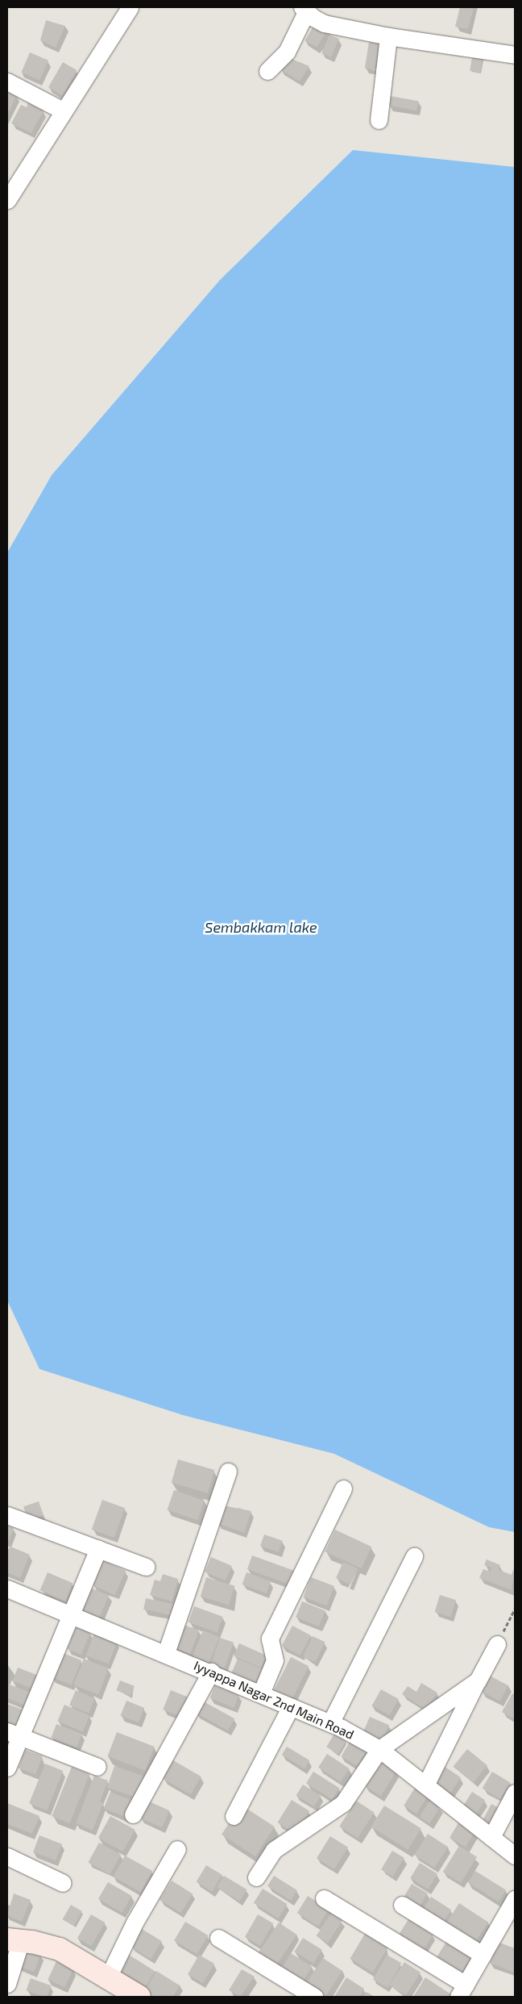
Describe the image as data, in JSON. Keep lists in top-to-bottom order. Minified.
{"streets":{"street":["Iyyappa Nagar 2nd Main Road"]},"water":["Sembakkam lake"]}
